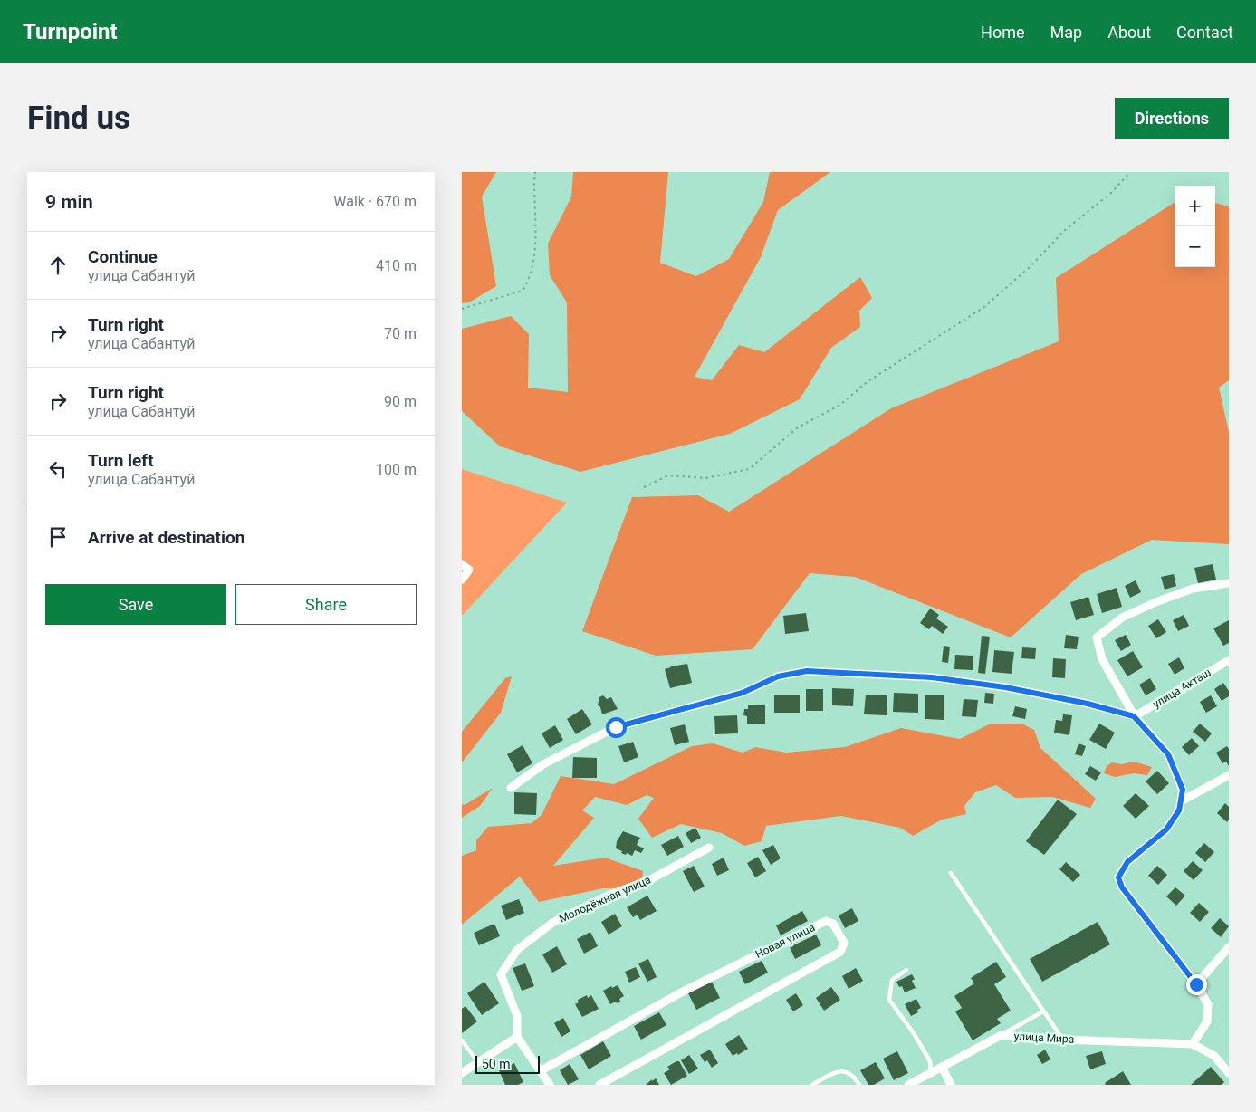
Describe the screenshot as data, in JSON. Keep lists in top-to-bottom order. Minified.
{"streets":{"street":["улица Акташ","Молодёжная улица","Новая улица","улица Мира"]},"scale_bar":"50 m","page":{"header":"Turnpoint","nav":["Home","Map","About","Contact"],"buttons":["Directions",["Save","Share"]],"title":"Find us","heading":["9 min","Walk · 670 m"],"map_buttons":["+","−"],"list":[["Continue","улица Сабантуй","410 m"],["Turn right","улица Сабантуй","70 m"],["Turn right","улица Сабантуй","90 m"],["Turn left","улица Сабантуй","100 m"],"Arrive at destination"],"scale":"50 m"}}
